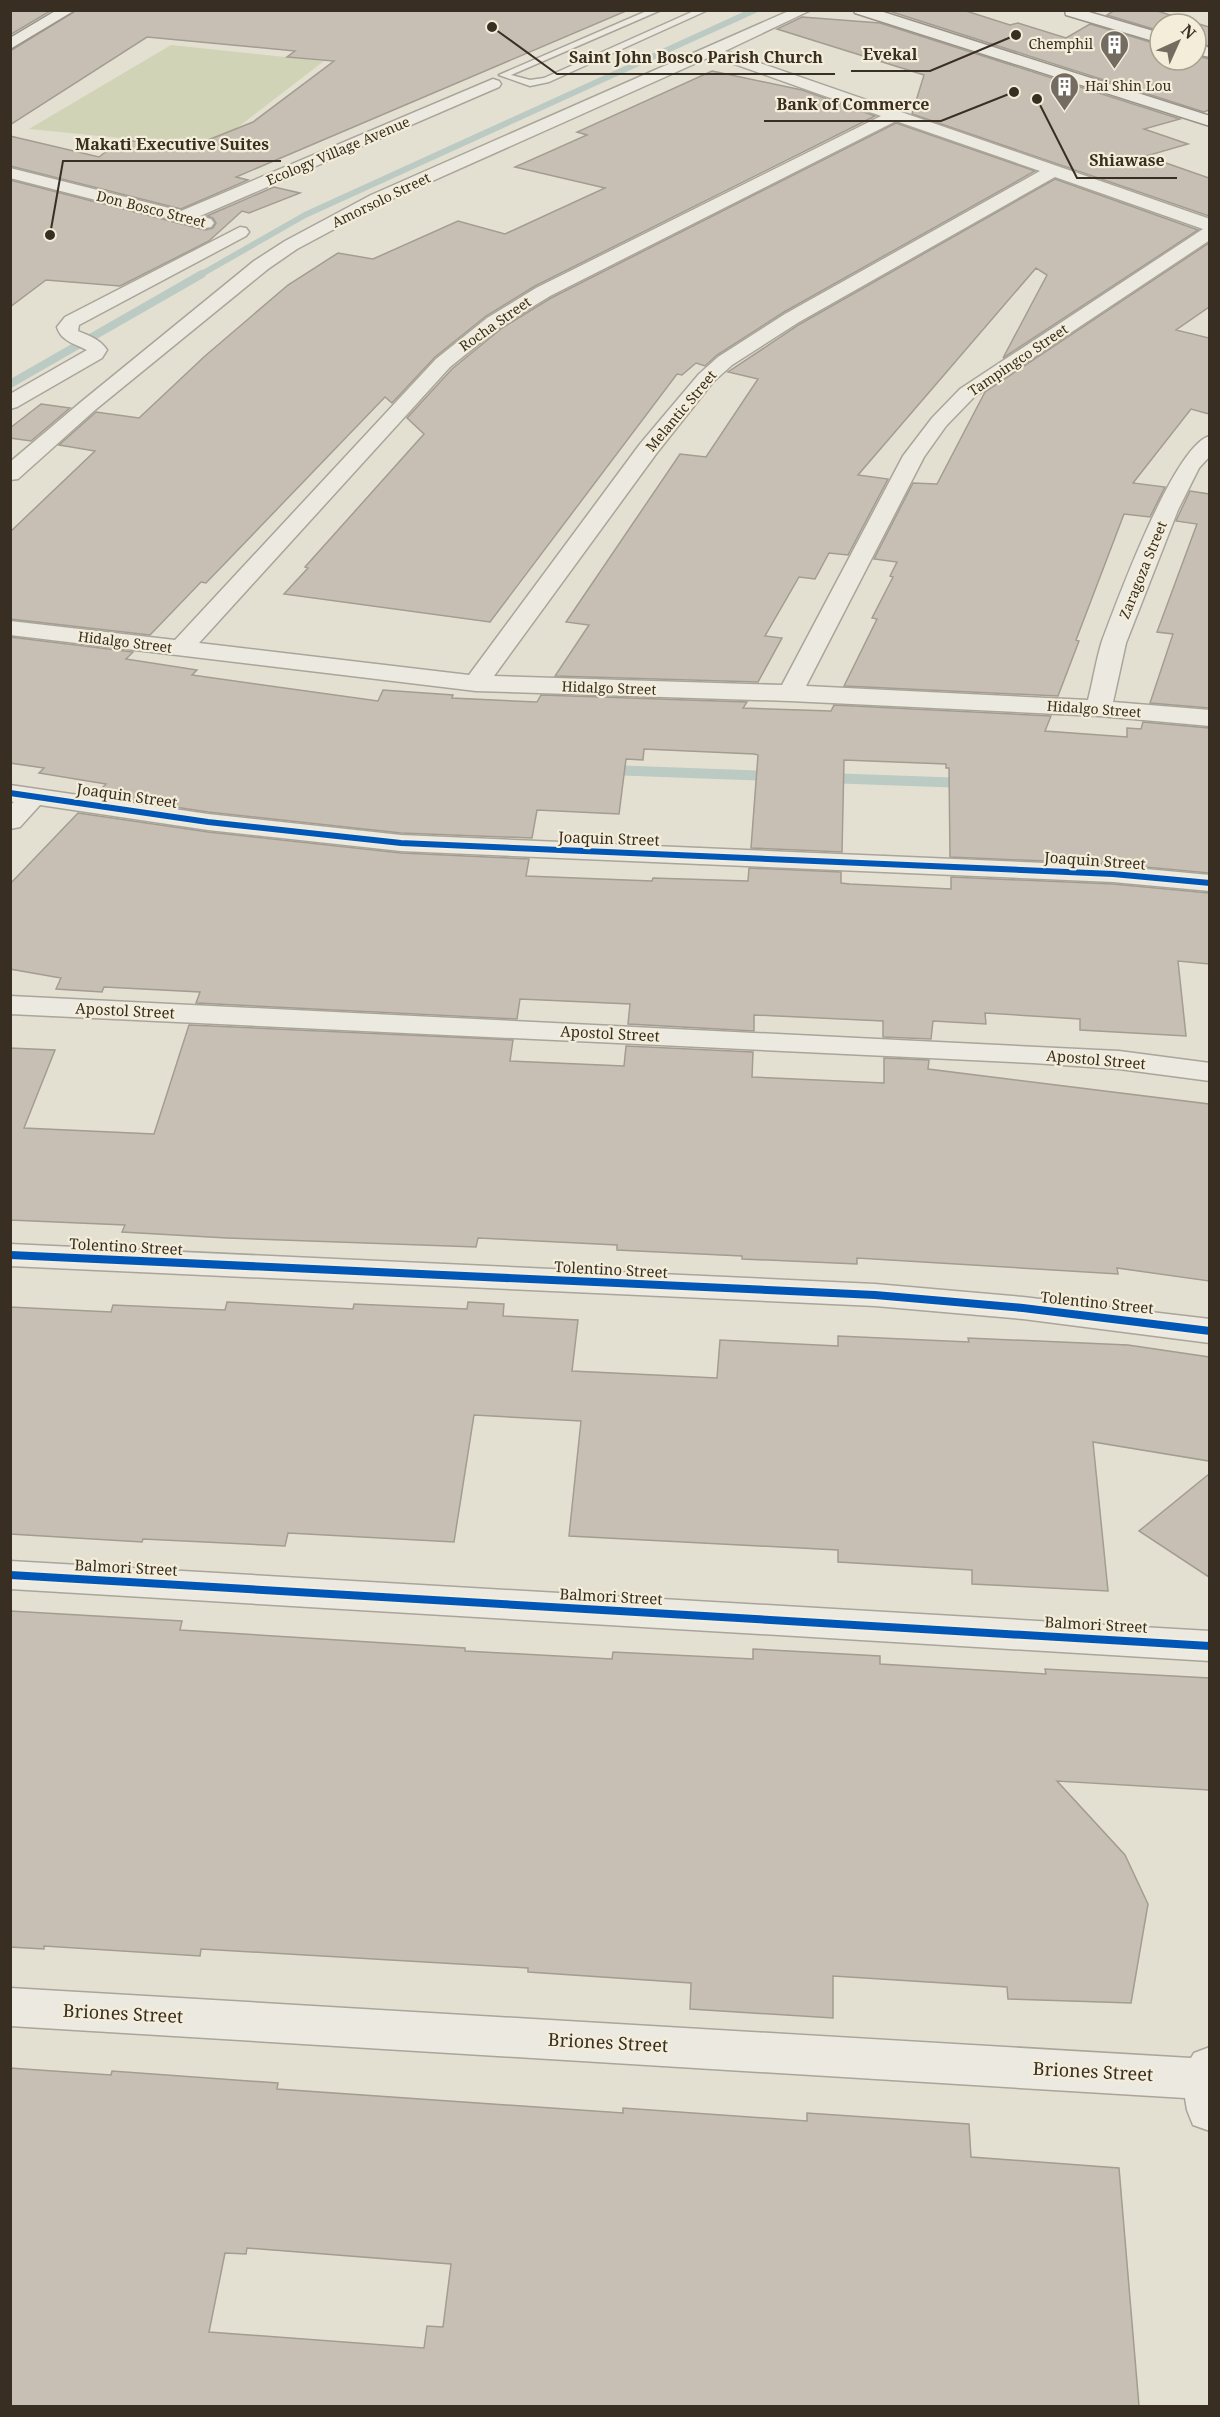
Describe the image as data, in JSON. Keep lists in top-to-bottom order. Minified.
{"streets":{"street":["Ecology Village Avenue","Amorsolo Street","Don Bosco Street","Rocha Street","Tampingco Street","Melantic Street","Zaragoza Street","Hidalgo Street","Joaquin Street","Apostol Street","Tolentino Street","Balmori Street","Briones Street"]},"crossings":[["Ecology Village Avenue","Don Bosco Street"],["Amorsolo Street","Don Bosco Street"],["Rocha Street","Hidalgo Street"],["Tampingco Street","Hidalgo Street"],["Melantic Street","Hidalgo Street"],["Zaragoza Street","Hidalgo Street"]],"places":{"other":["Saint John Bosco Parish Church","Evekal","Bank of Commerce","Shiawase","Makati Executive Suites"],"building":["Chemphil","Hai Shin Lou"]},"north":"top right"}
